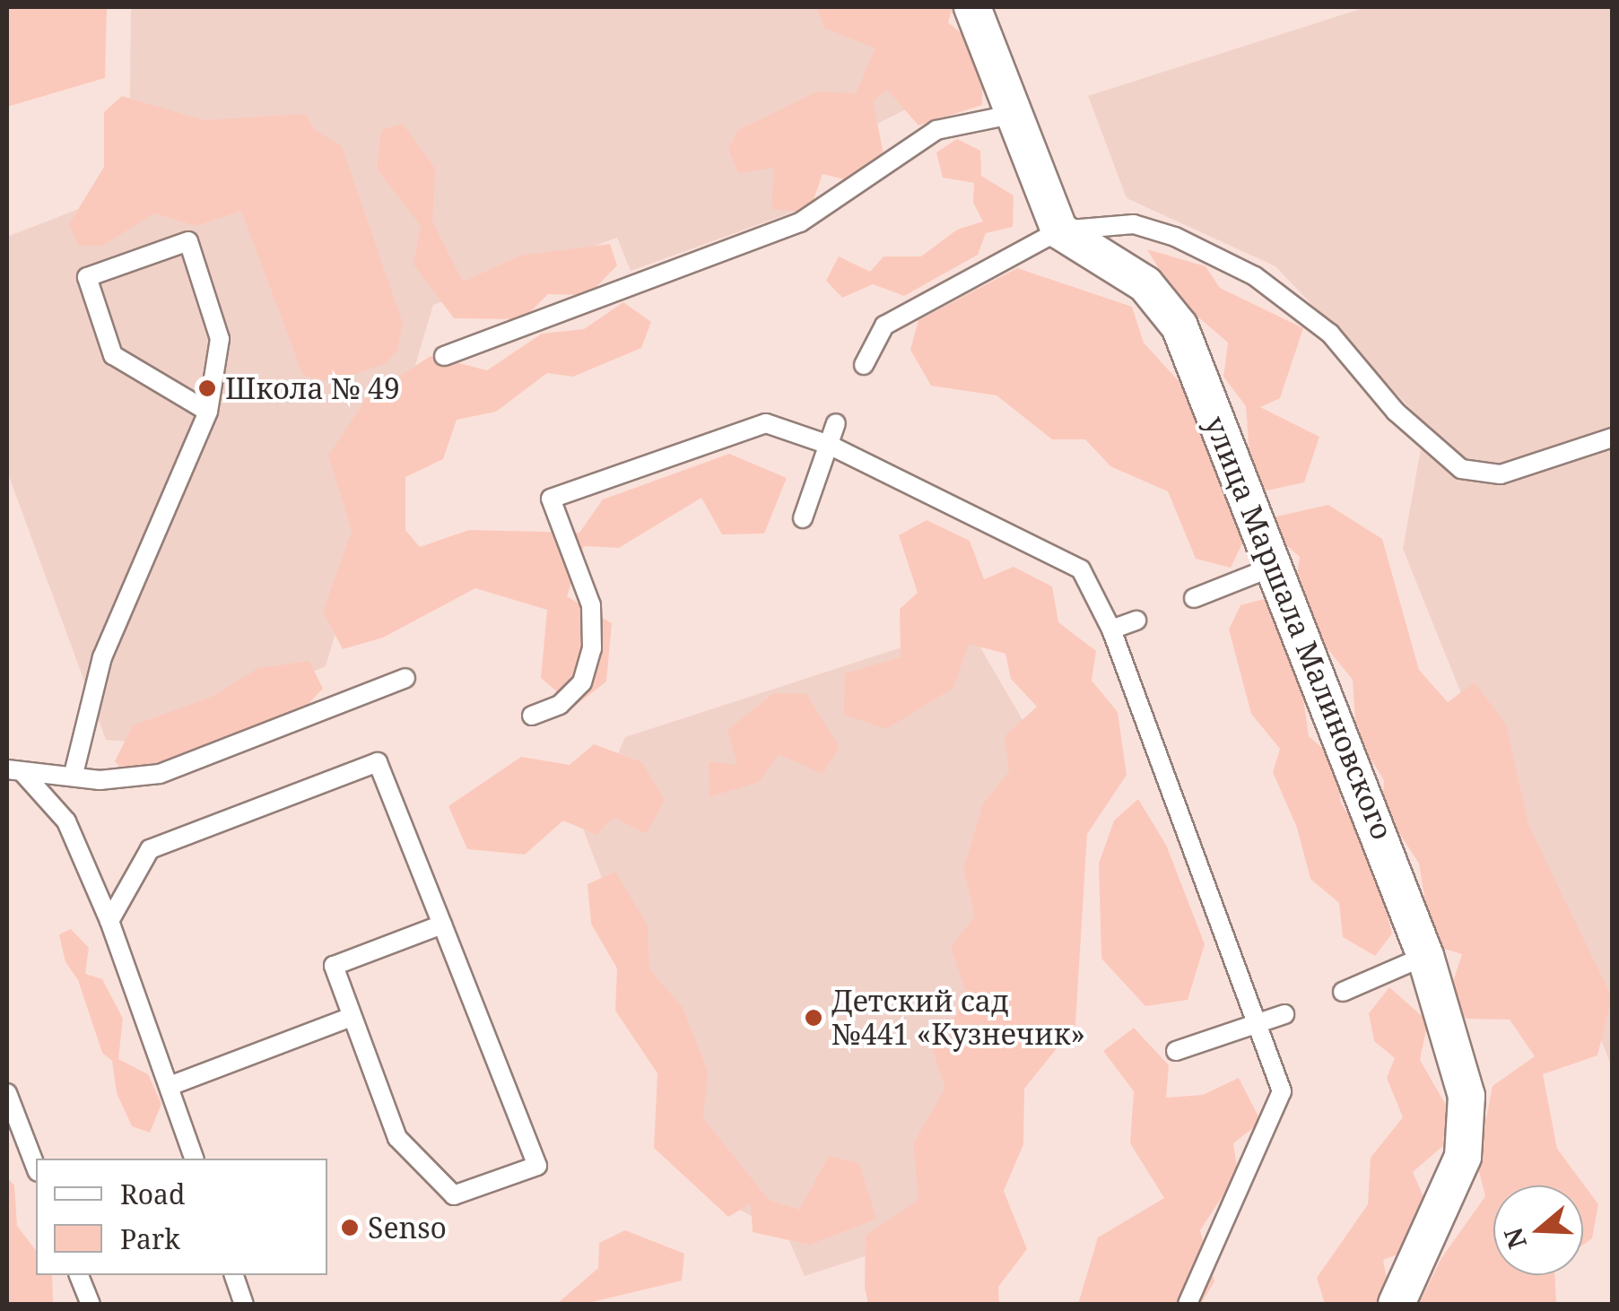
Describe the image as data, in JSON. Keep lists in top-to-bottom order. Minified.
{"streets":{"street":["улица Маршала Малиновского"]},"places":["Школа № 49","Детский сад №441 «Кузнечик»","Senso"],"legend":["Road","Park"],"north":"left"}
